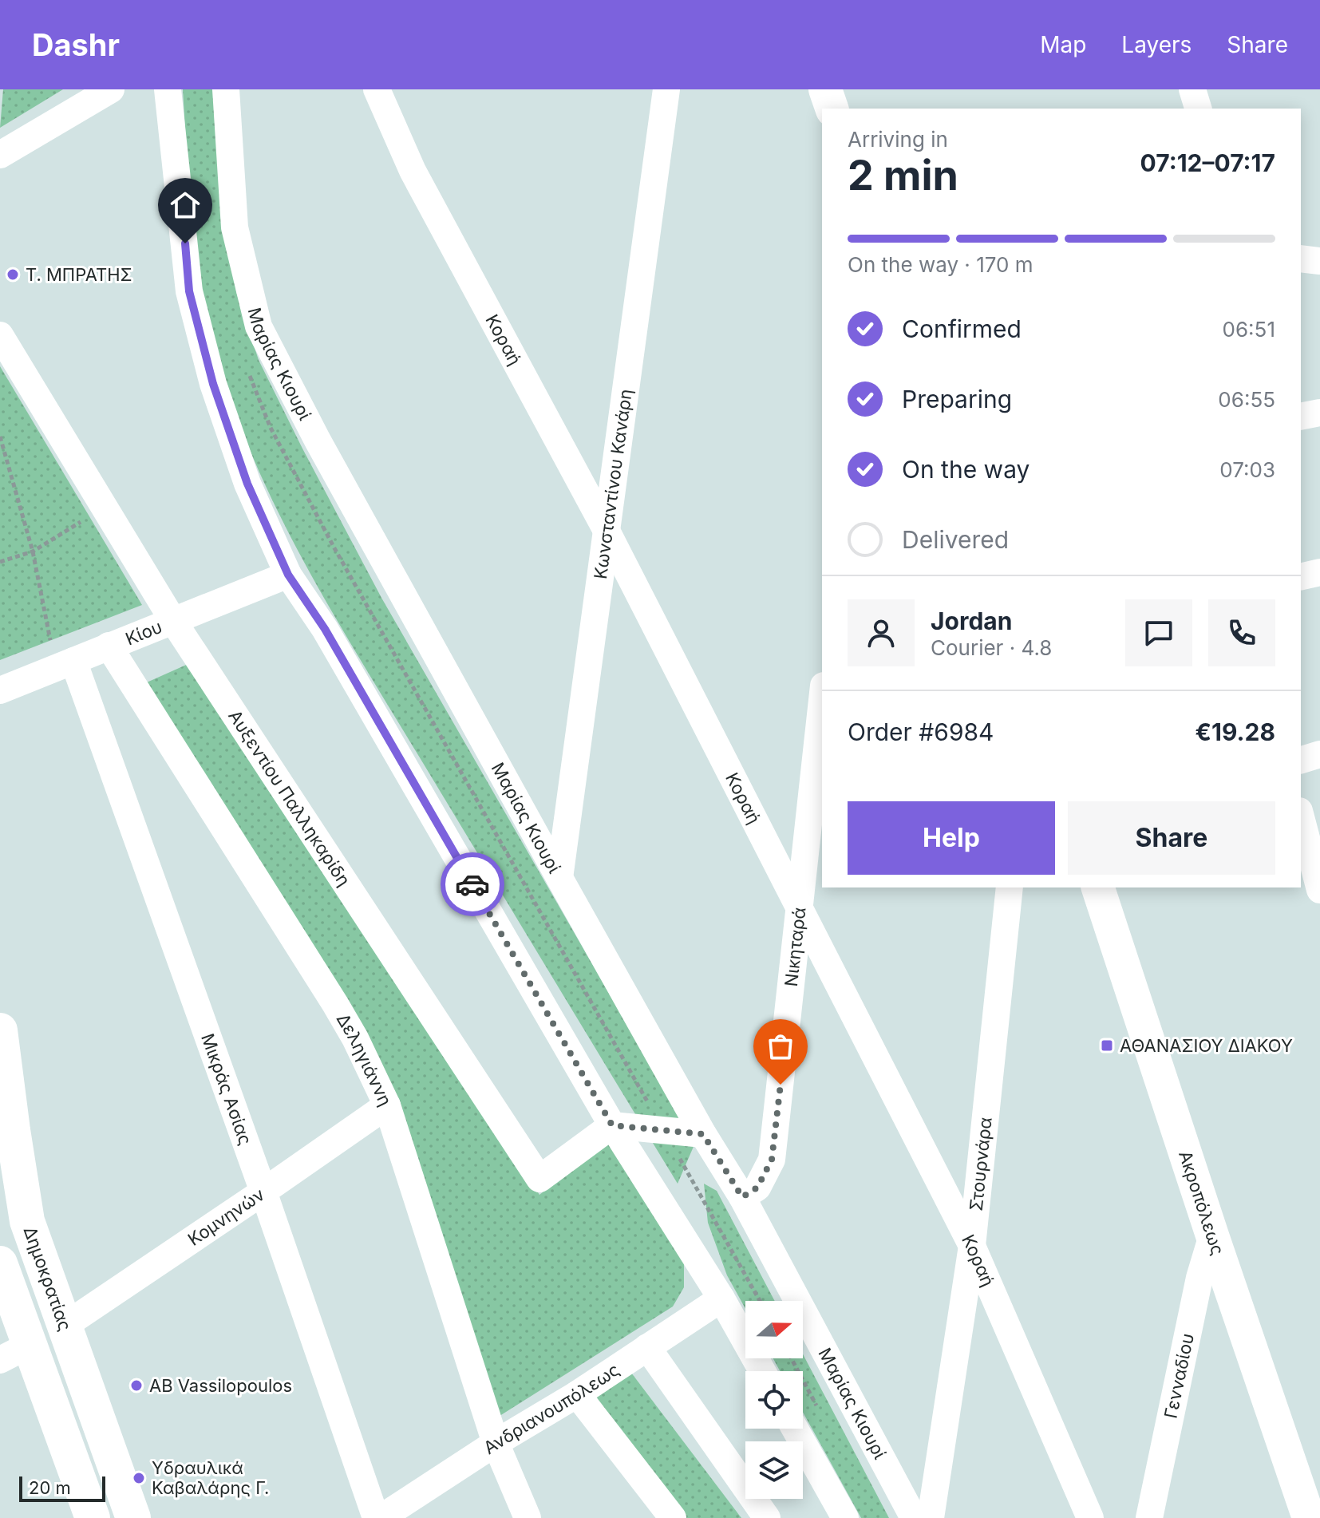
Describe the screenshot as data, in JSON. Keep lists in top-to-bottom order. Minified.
{"streets":{"main road":["Δημοκρατίας"],"street":["Κοραή","Μαρίας Κιουρί","Κωνσταντίνου Κανάρη","Κίου","Αυξεντίου Παλληκαρίδη","Νικηταρά","Δεληγιάννη","Μικράς Ασίας","Στουρνάρα","Ακροπόλεως","Κομνηνών","Γενναδίου","Ανδριανουπόλεως"]},"crossings":[["Κοραή","Κωνσταντίνου Κανάρη"],["Κοραή","Νικηταρά"],["Κοραή","Στουρνάρα"],["Μαρίας Κιουρί","Κωνσταντίνου Κανάρη"],["Μαρίας Κιουρί","Νικηταρά"],["Κίου","Αυξεντίου Παλληκαρίδη"],["Κίου","Δεληγιάννη"],["Κίου","Μικράς Ασίας"],["Δεληγιάννη","Κομνηνών"],["Δεληγιάννη","Ανδριανουπόλεως"],["Μικράς Ασίας","Κομνηνών"],["Μικράς Ασίας","Ανδριανουπόλεως"],["Ακροπόλεως","Γενναδίου"],["Κομνηνών","Δημοκρατίας"]],"places":{"other":["Τ. ΜΠΡΑΤΗΣ","AB Vassilopoulos","Υδραυλικά Καβαλάρης Γ."],"transit":["ΑΘΑΝΑΣΙΟΥ ΔΙΑΚΟΥ"]},"scale_bar":"20 m","north":"right","page":{"header":"Dashr","nav":["Map","Layers","Share"],"heading":["2 min","Arriving in","07:12–07:17"],"panel":["Jordan","Courier · 4.8","Order #6984","€19.28"],"bar":"On the way · 170 m","list":[["Confirmed","06:51"],["Preparing","06:55"],["On the way","07:03"],"Delivered"],"buttons":["Help","Share"],"scale":"20 m"}}
